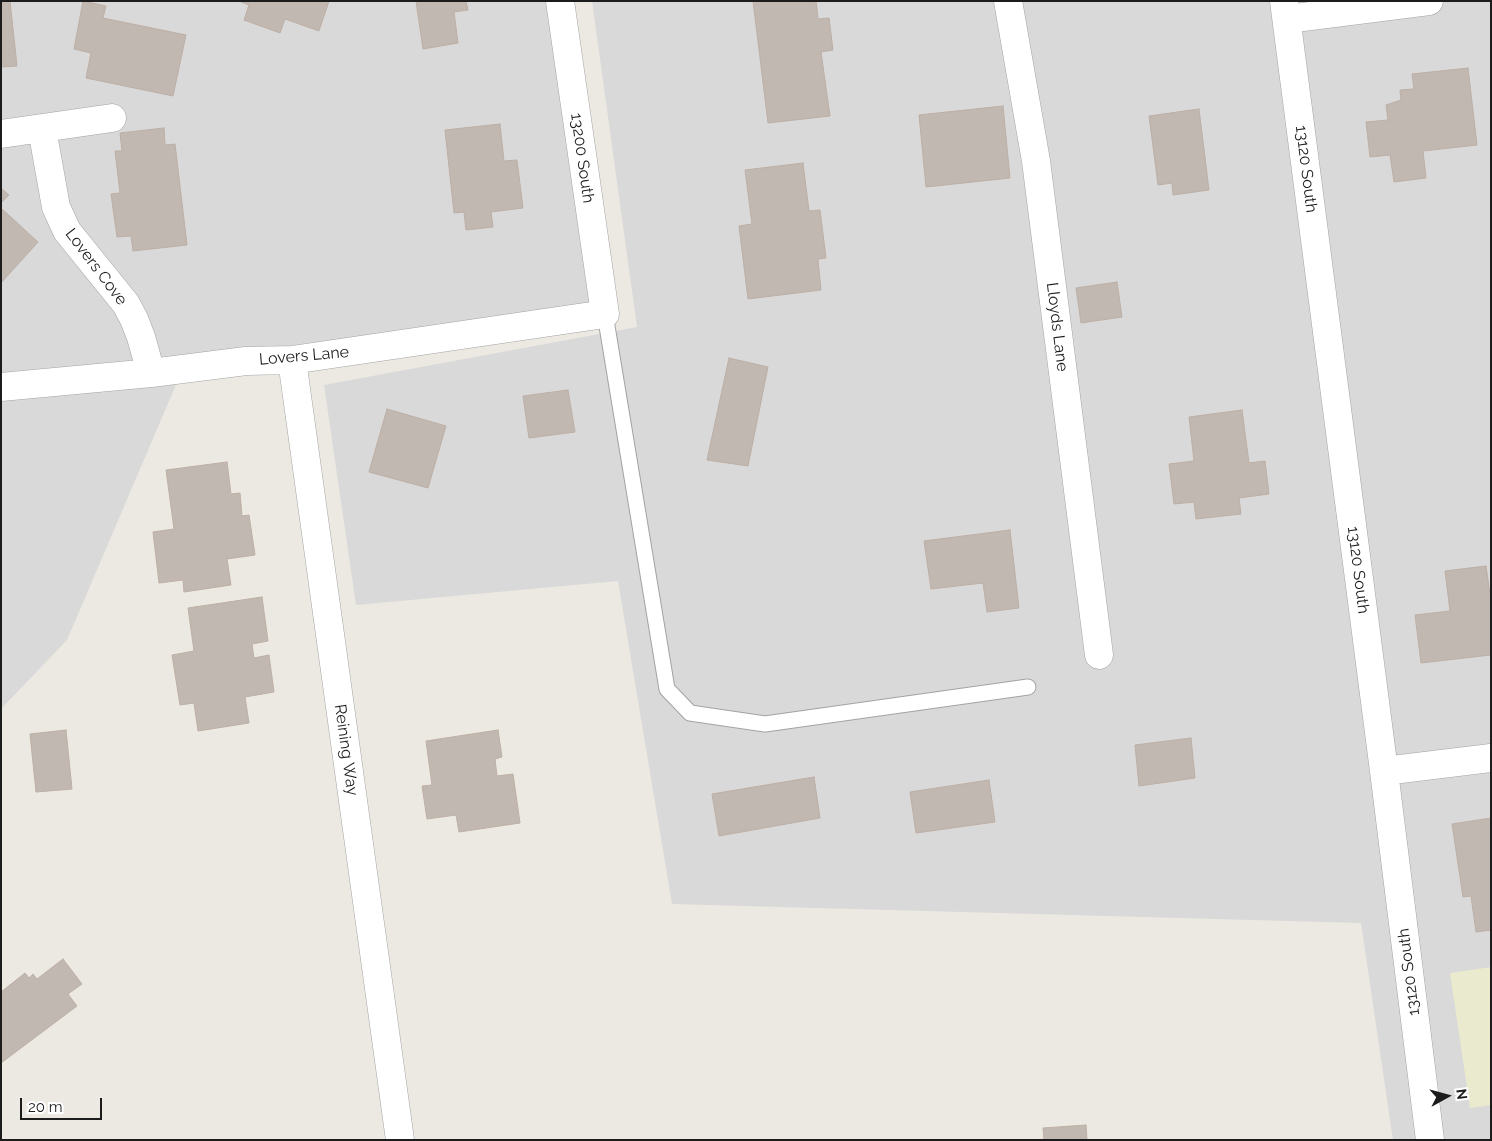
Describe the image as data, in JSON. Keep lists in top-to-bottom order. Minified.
{"streets":{"street":["13200 South","13120 South","Lovers Cove","Lloyds Lane","Lovers Lane","Reining Way"]},"crossings":[["13200 South","Lovers Lane"],["Lovers Cove","Lovers Lane"],["Lovers Lane","Reining Way"]],"scale_bar":"20 m","north":"right"}
